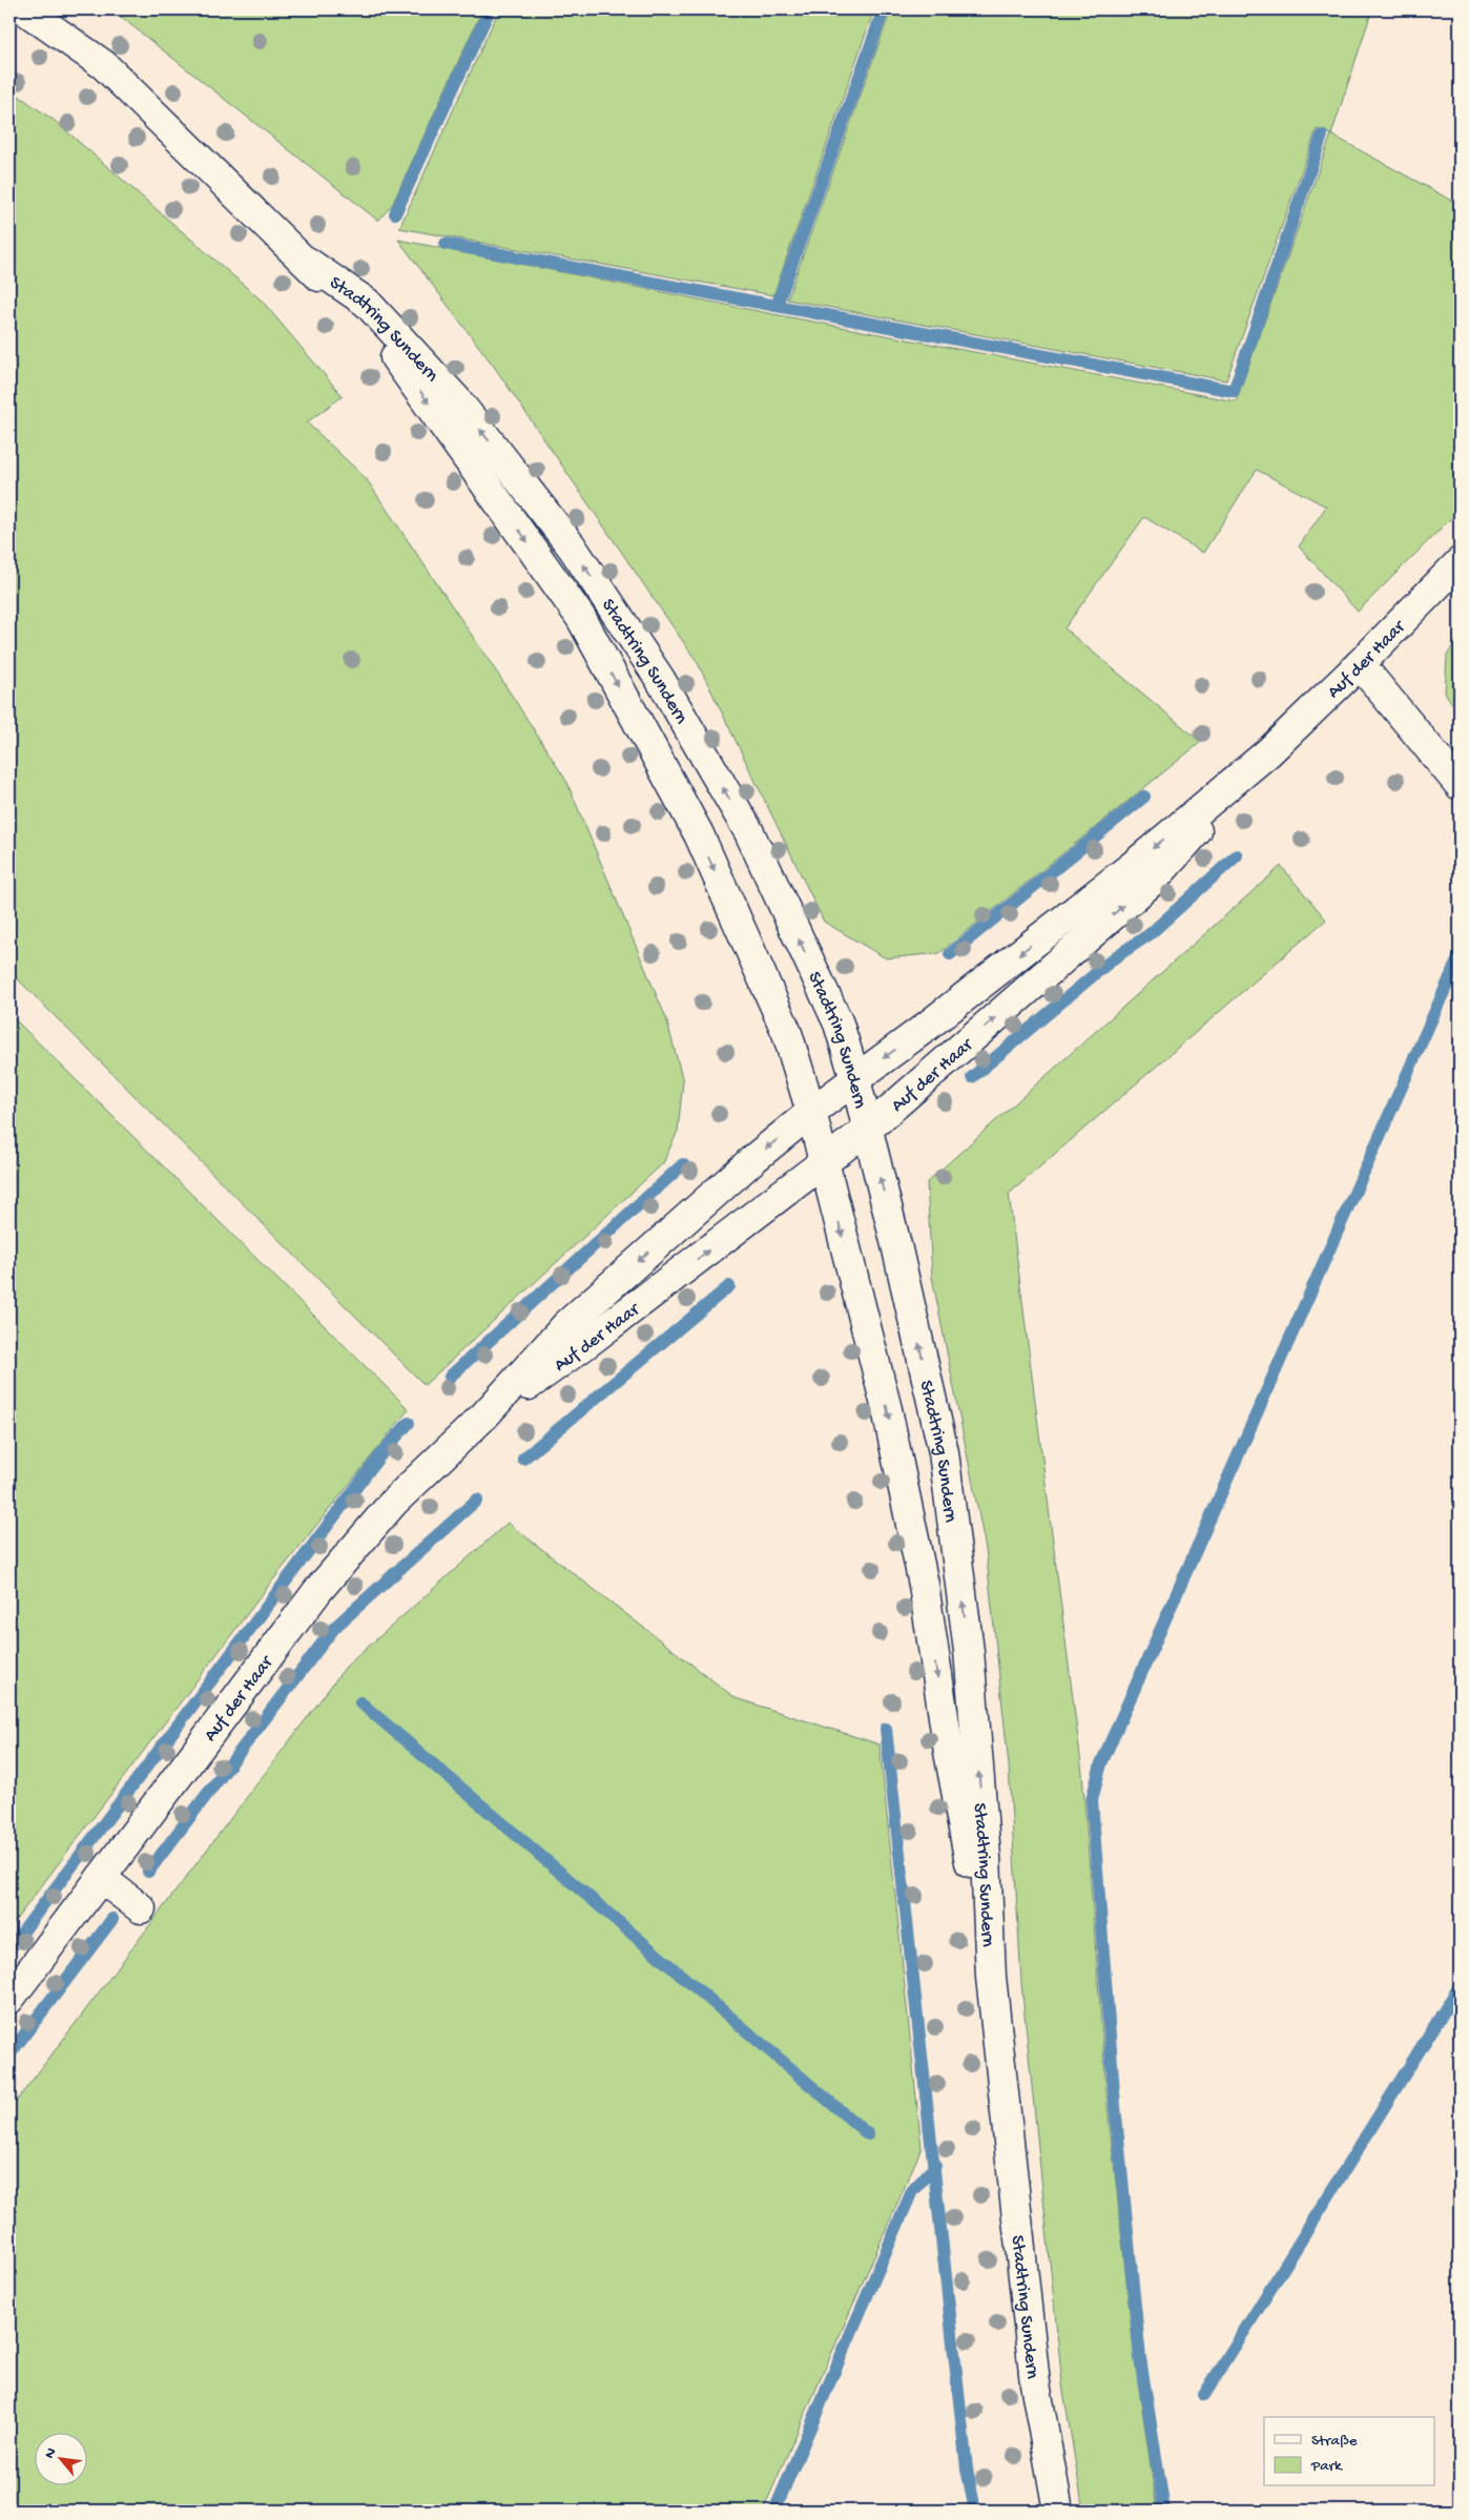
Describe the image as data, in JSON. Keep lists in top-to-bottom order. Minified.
{"streets":{"main road":["Stadtring Sundern","Auf der Haar"]},"crossings":[["Stadtring Sundern","Auf der Haar"]],"legend":["Straße","Park"],"north":"top left"}
